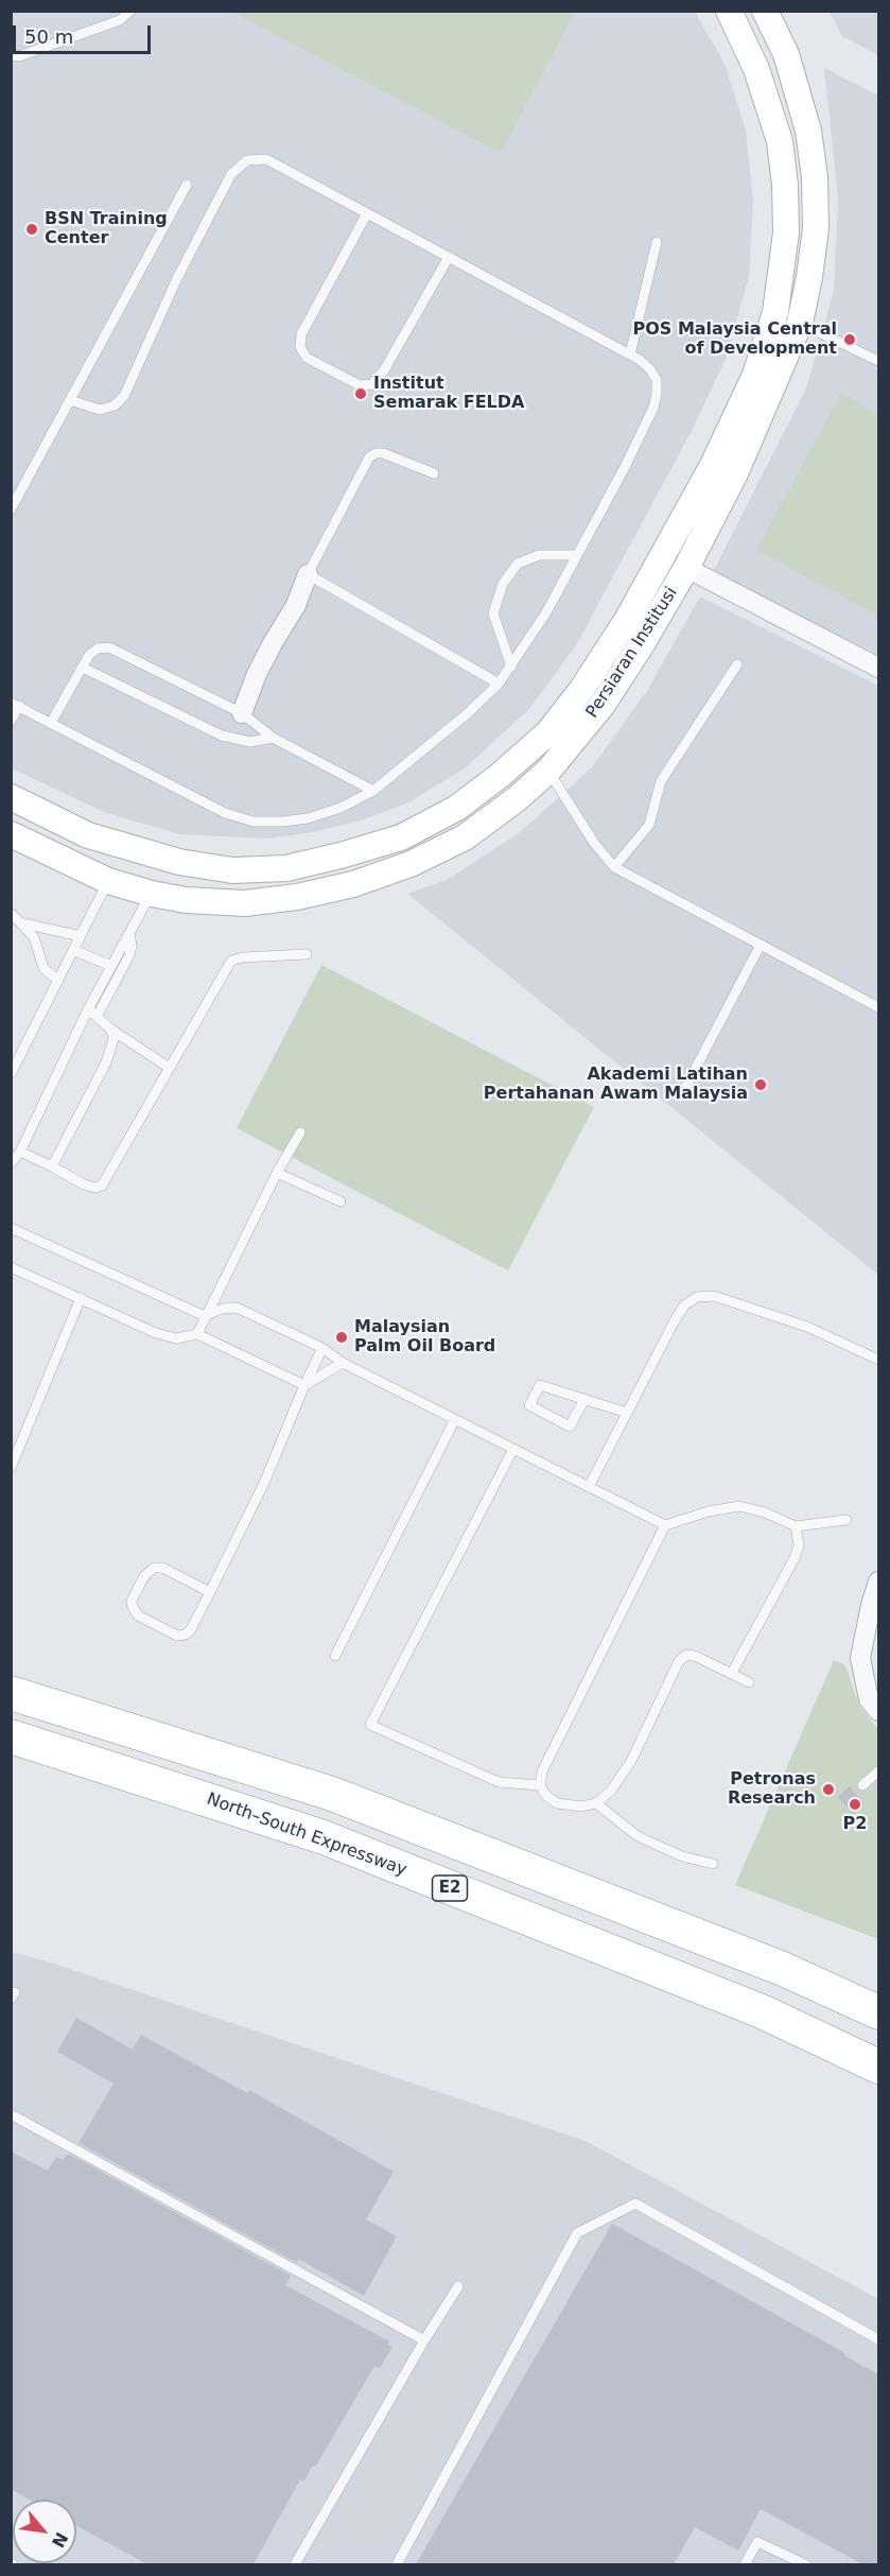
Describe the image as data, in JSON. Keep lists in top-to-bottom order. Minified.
{"streets":{"highway":["North–South Expressway","E2"],"street":["Persiaran Institusi"]},"places":["BSN Training Center","POS Malaysia Central of Development","Institut Semarak FELDA","Akademi Latihan Pertahanan Awam Malaysia","Malaysian Palm Oil Board","Petronas Research","P2"],"scale_bar":"50 m","north":"bottom right"}
